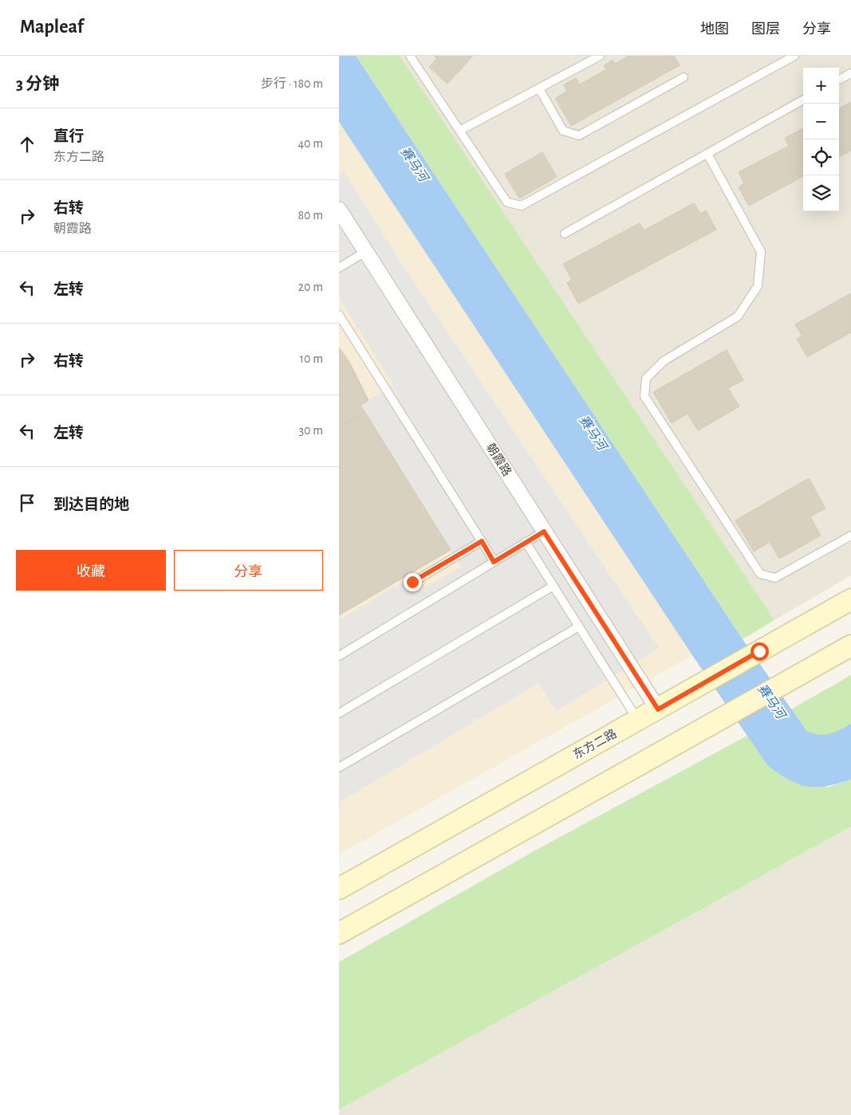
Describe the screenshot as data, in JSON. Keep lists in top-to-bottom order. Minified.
{"streets":{"main road":["东方二路"],"street":["朝霞路"]},"crossings":[["朝霞路","东方二路"]],"water":["赛马河"],"page":{"header":"Mapleaf","nav":["地图","图层","分享"],"heading":["3 分钟","步行 · 180 m"],"map_buttons":["+","−"],"list":[["直行","东方二路","40 m"],["右转","朝霞路","80 m"],["左转","20 m"],["右转","10 m"],["左转","30 m"],"到达目的地"],"buttons":["收藏","分享"]}}
